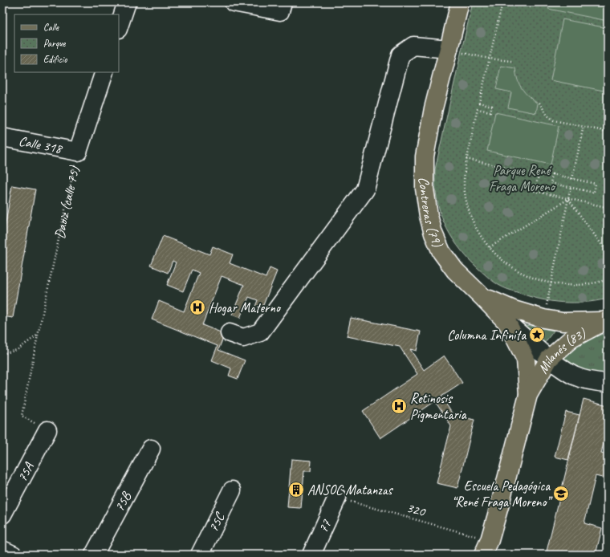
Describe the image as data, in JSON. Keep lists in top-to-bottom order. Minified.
{"streets":{"main road":["Contreras (79)","Milanés (83)"],"street":["Calle 318","Daoiz (calle 75)","75A","75B","75C","77"],"path":["320"]},"crossings":[["Calle 318","Daoiz (calle 75)"],["Daoiz (calle 75)","75A"],["Contreras (79)","Milanés (83)"],["320","77"]],"parks":["Parque René Fraga Moreno"],"places":{"hospital":["Hogar Materno","Retinosis Pigmentaria"],"place":["Columna Infinita"],"building":["ANSOC Matanzas"],"school or university":["Escuela Pedagógica “René Fraga Moreno”"]},"legend":["Calle","Parque","Edificio"]}
